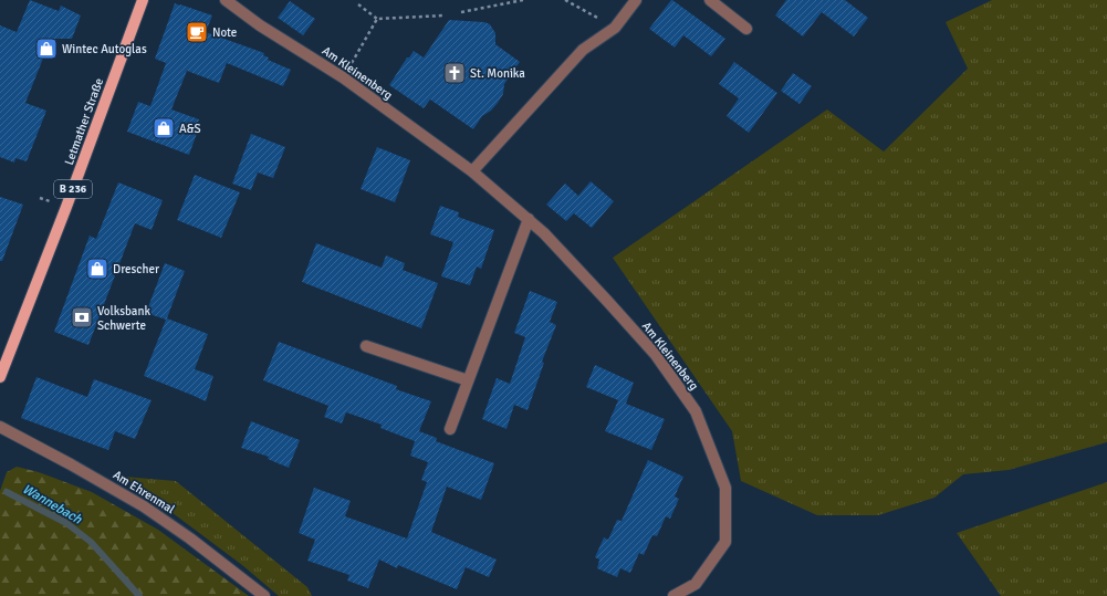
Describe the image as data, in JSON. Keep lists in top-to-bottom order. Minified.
{"streets":{"main road":["Letmather Straße","B 236"],"street":["Am Kleinenberg","Am Ehrenmal"]},"water":["Wannebach"],"places":{"cafe":["Note"],"shop":["Wintec Autoglas","A&S","Drescher"],"church":["St. Monika"],"bank":["Volksbank Schwerte"]}}
